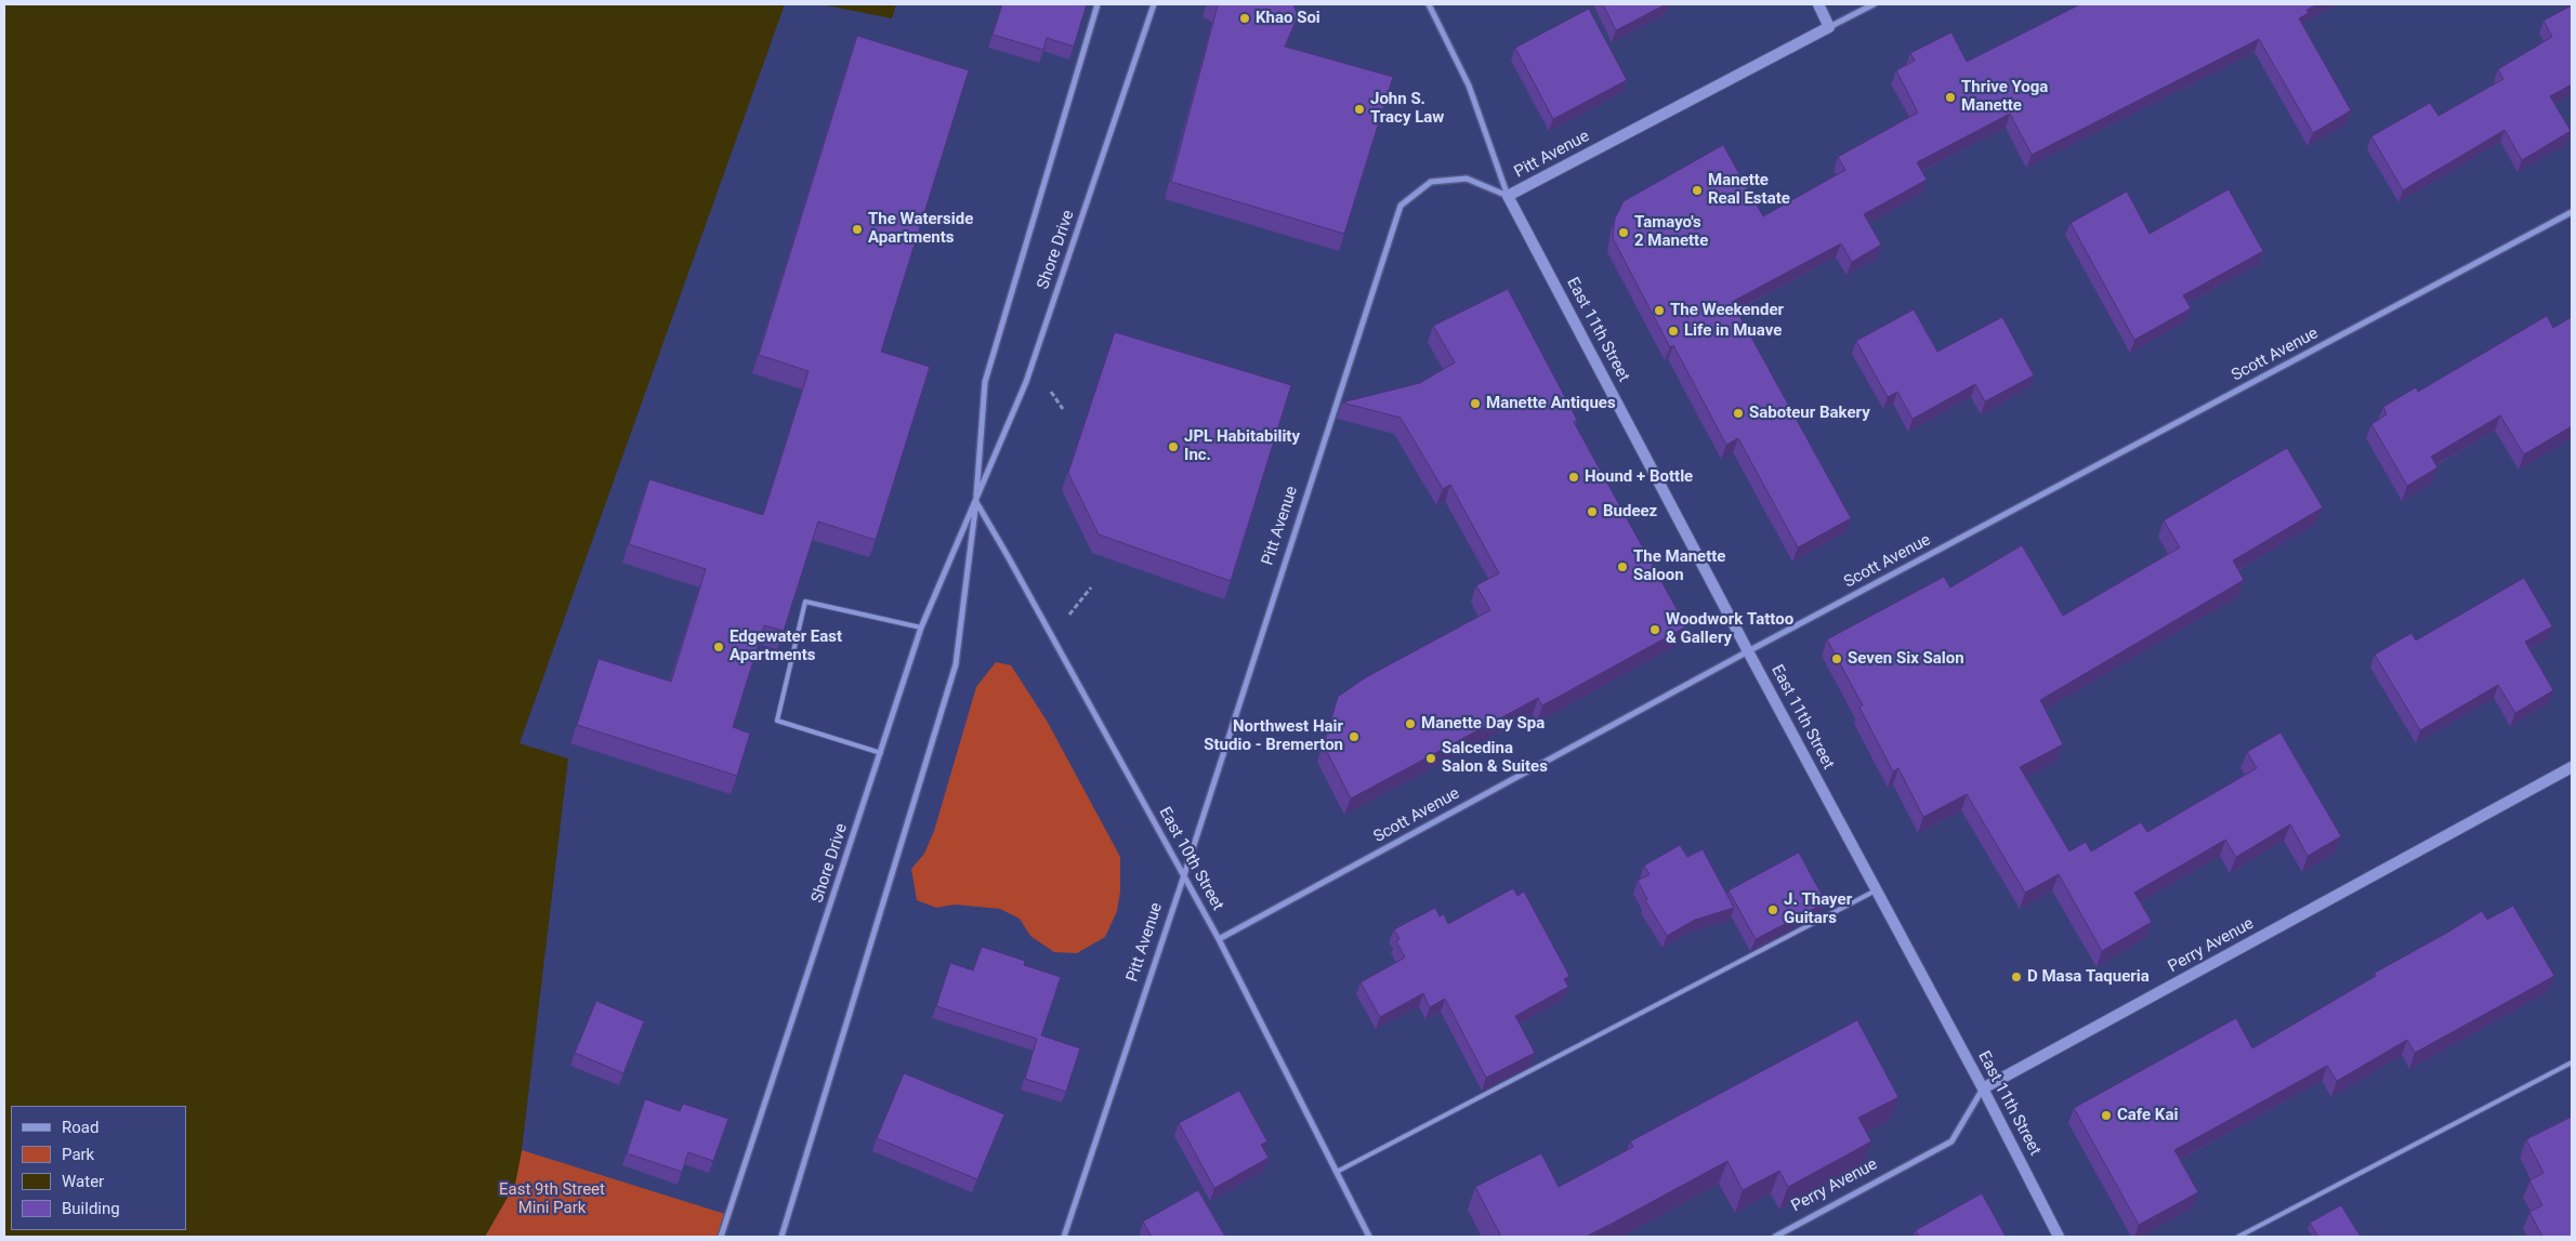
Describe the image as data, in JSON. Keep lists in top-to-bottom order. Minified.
{"streets":{"main road":["Pitt Avenue","East 11th Street","Perry Avenue"],"street":["Shore Drive","Scott Avenue","East 10th Street"]},"crossings":[["Pitt Avenue","East 11th Street"],["Pitt Avenue","East 10th Street"],["Shore Drive","East 10th Street"],["East 11th Street","Scott Avenue"],["East 11th Street","Perry Avenue"],["Scott Avenue","East 10th Street"]],"parks":["East 9th Street Mini Park"],"places":["Khao Soi","Thrive Yoga Manette","John S. Tracy Law","Manette Real Estate","The Waterside Apartments","Tamayo's 2 Manette","The Weekender","Life in Muave","Manette Antiques","Saboteur Bakery","JPL Habitability Inc.","Hound + Bottle","Budeez","The Manette Saloon","Woodwork Tattoo & Gallery","Edgewater East Apartments","Seven Six Salon","Manette Day Spa","Northwest Hair Studio - Bremerton","Salcedina Salon & Suites","J. Thayer Guitars","D Masa Taqueria","Cafe Kai"],"legend":["Road","Park","Water","Building"]}
